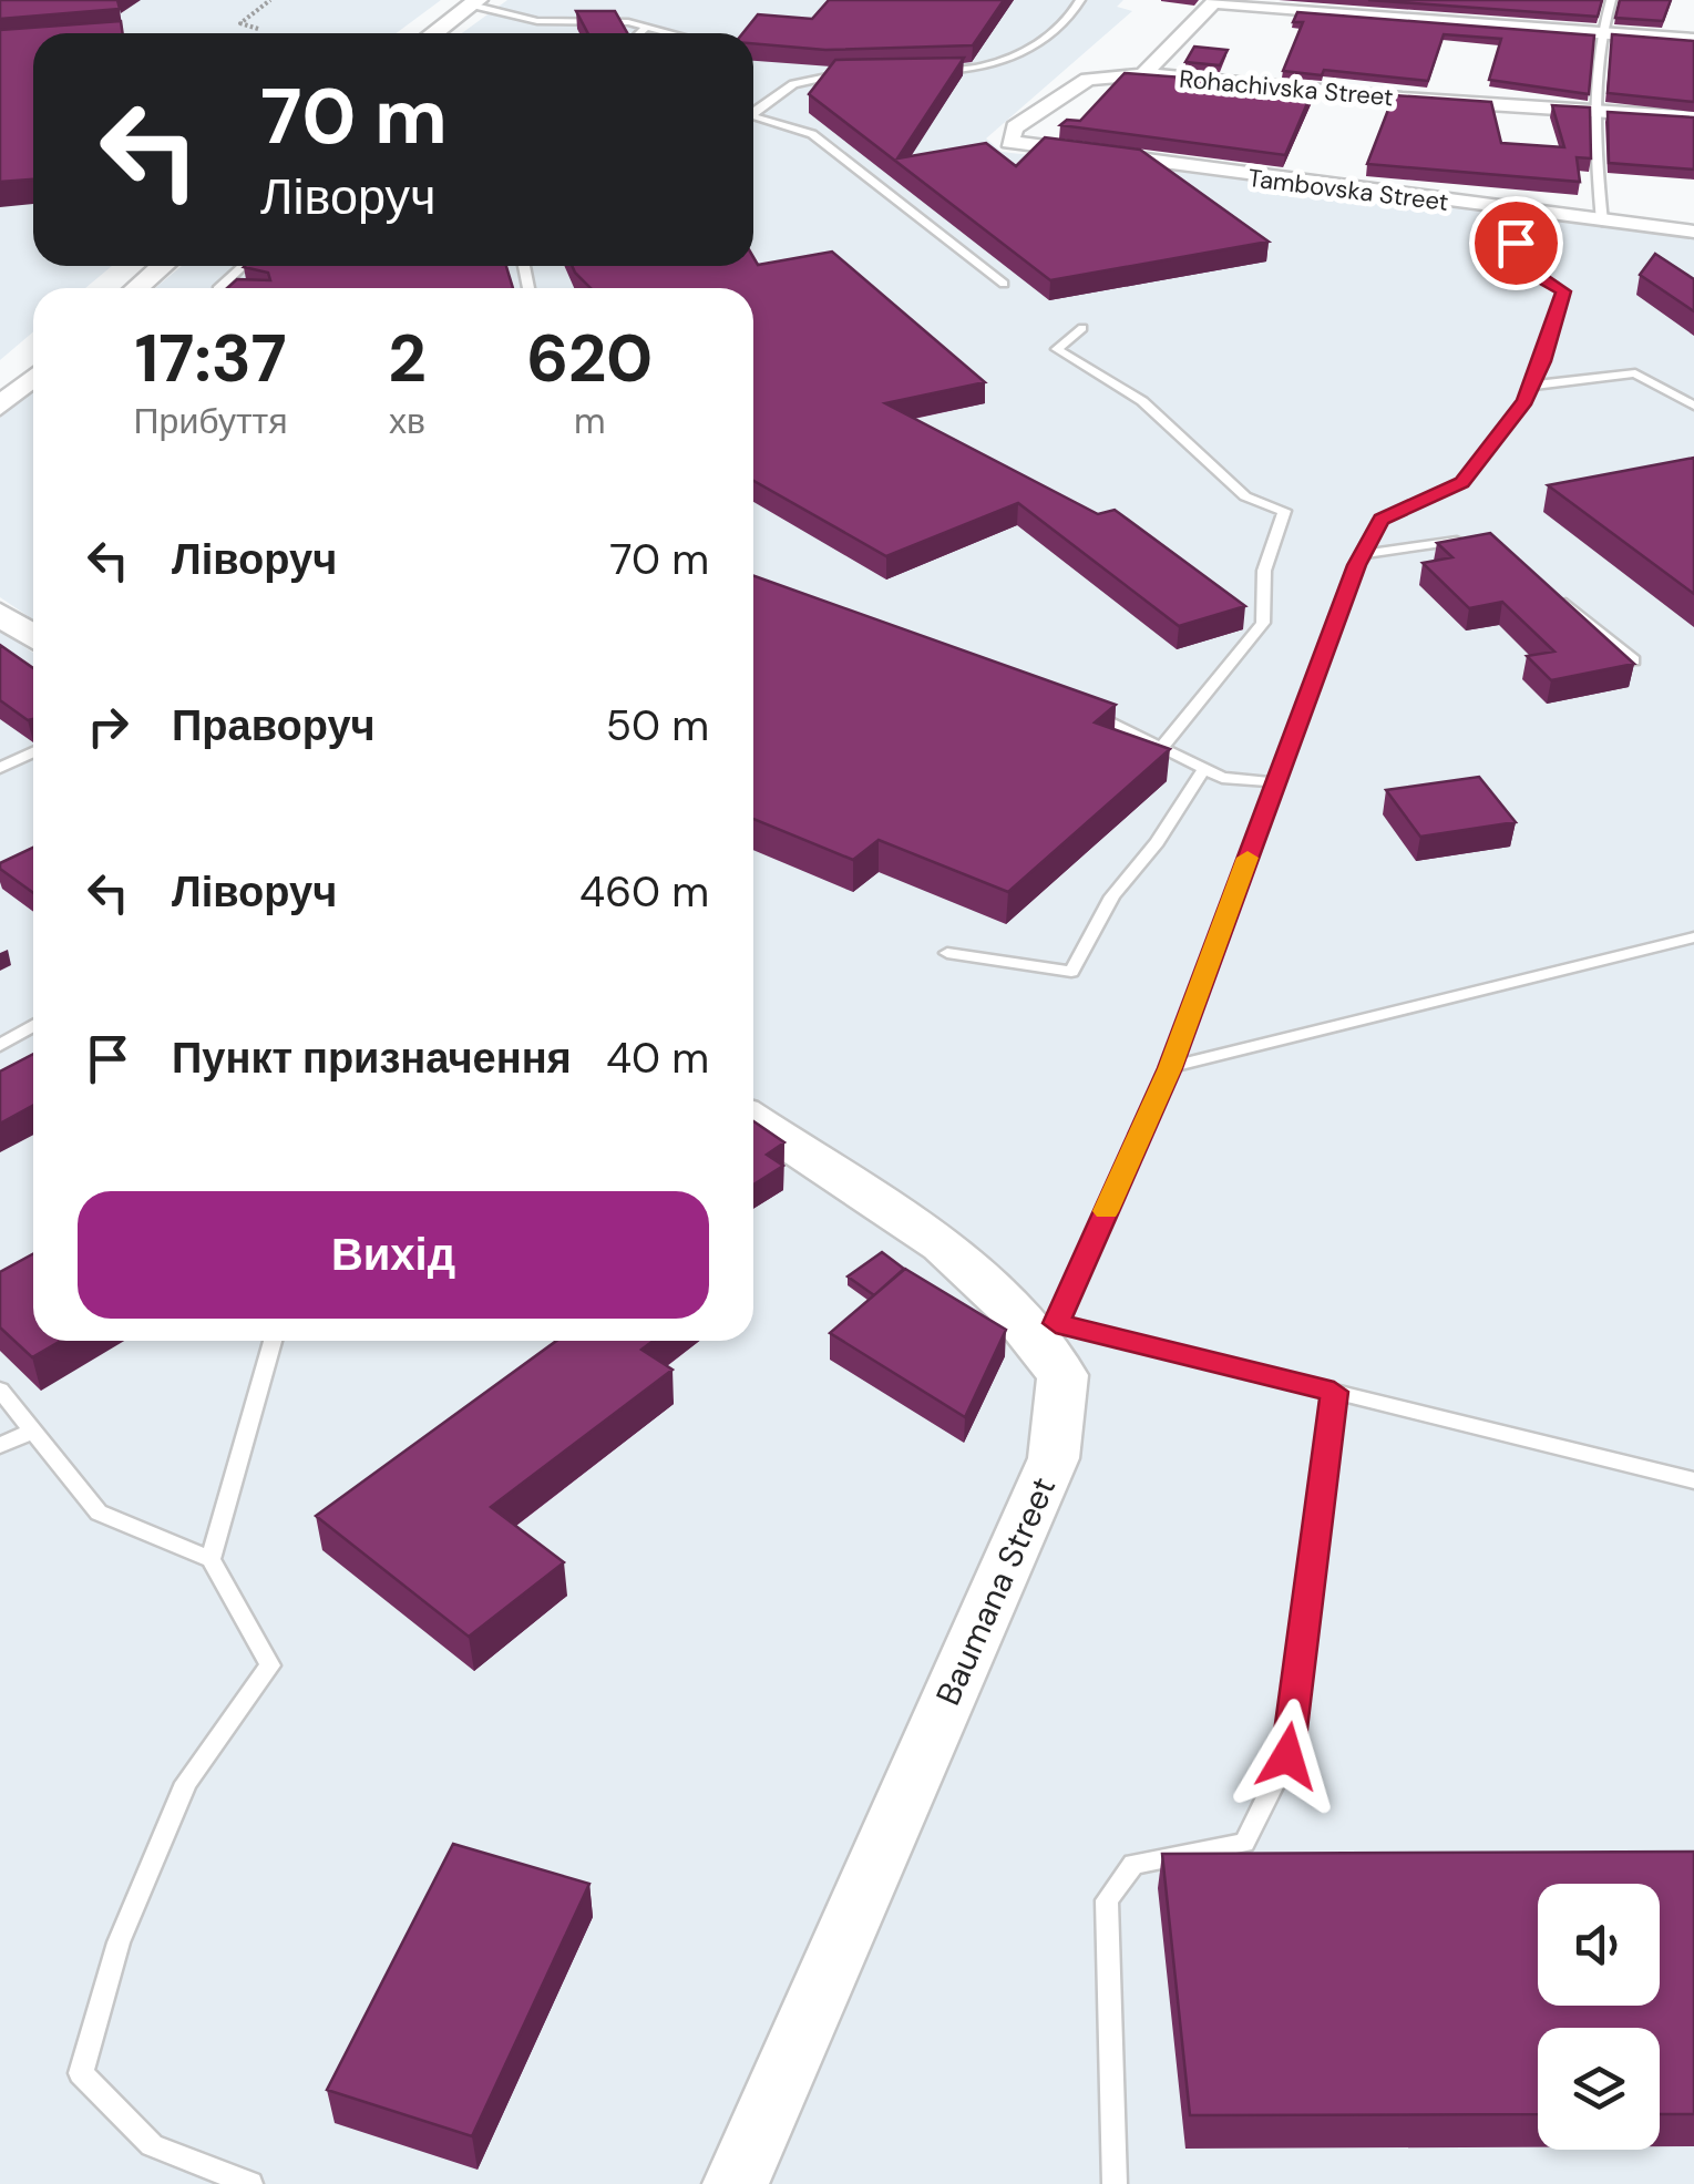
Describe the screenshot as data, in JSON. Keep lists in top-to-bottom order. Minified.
{"streets":{"main road":["Baumana Street"],"street":["Rohachivska Street","Tambovska Street"]},"crossings":[["Rohachivska Street","Tambovska Street"]],"page":{"turn":["70 m","Ліворуч"],"eta":["17:37","Прибуття","2","хв","620","m"],"list":[{"name":"Ліворуч","value":"70 m"},{"name":"Праворуч","value":"50 m"},{"name":"Ліворуч","value":"460 m"},{"name":"Пункт призначення","value":"40 m"}],"buttons":"Вихід"}}
